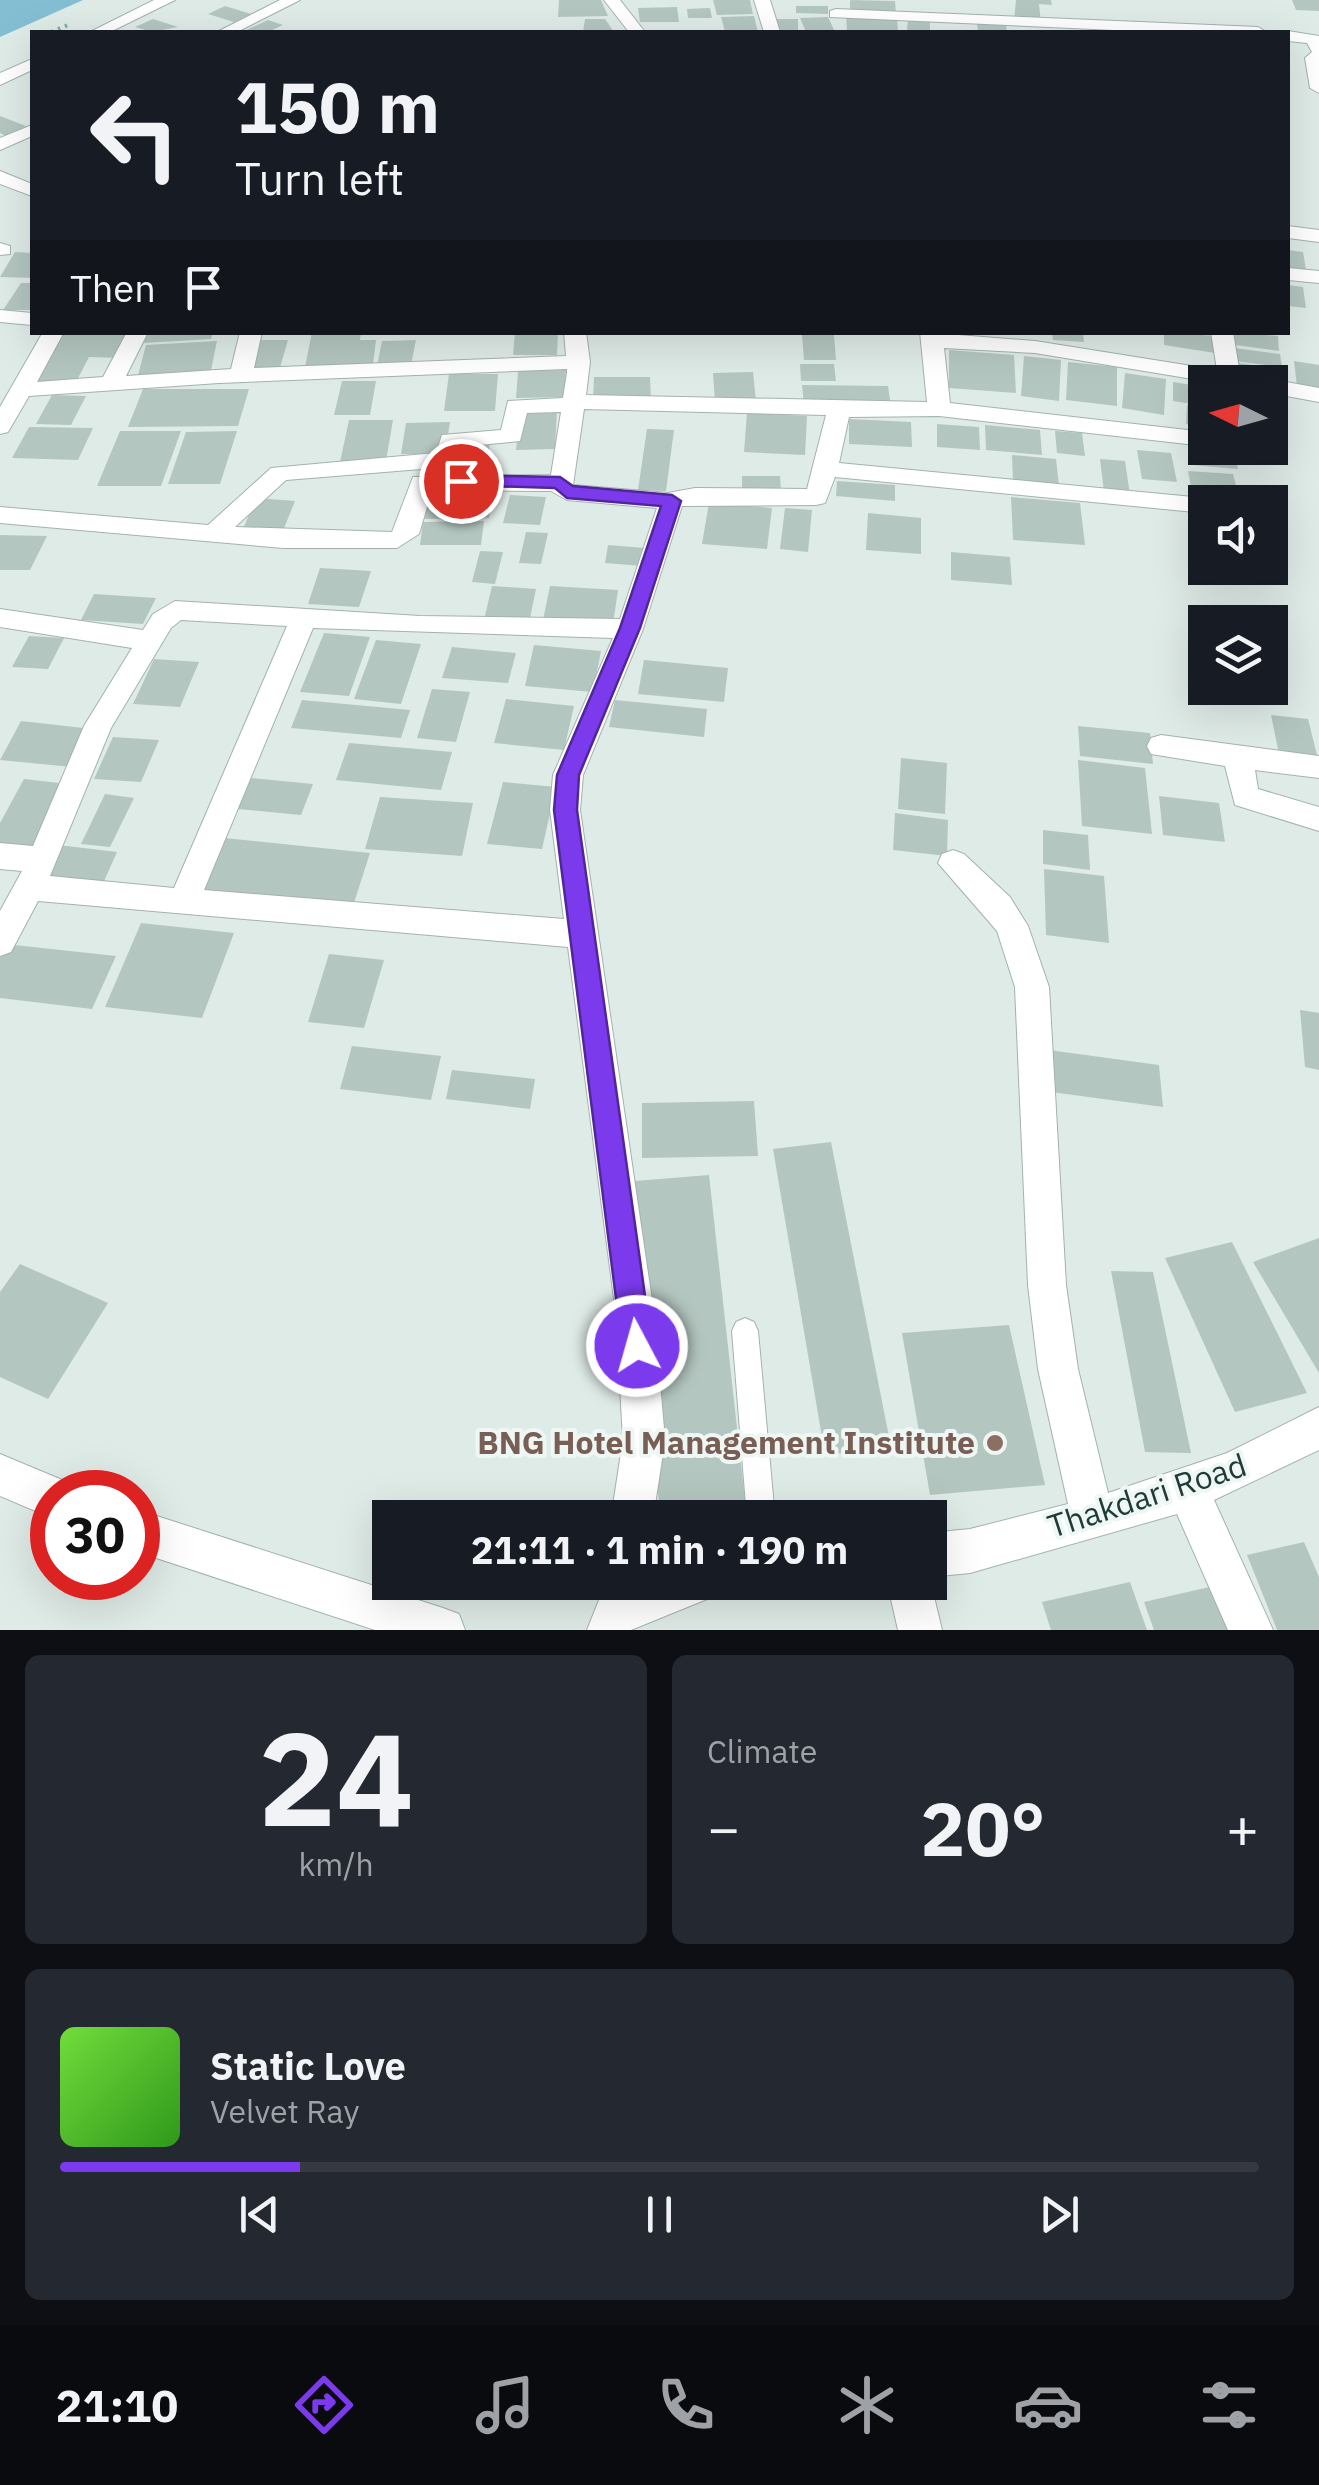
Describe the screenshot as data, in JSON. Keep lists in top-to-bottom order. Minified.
{"streets":{"street":["Thakdari Road"]},"places":["BNG Hotel Management Institute"],"north":"left","page":{"turn":["150 m","Turn left"],"then":"Then","limit":"30","trip":"21:11 · 1 min · 190 m","tile":[["24","km/h"],"Climate"],"heat":["−","20°","+"],"song":["Static Love","Velvet Ray"],"tabs":"21:10"}}
